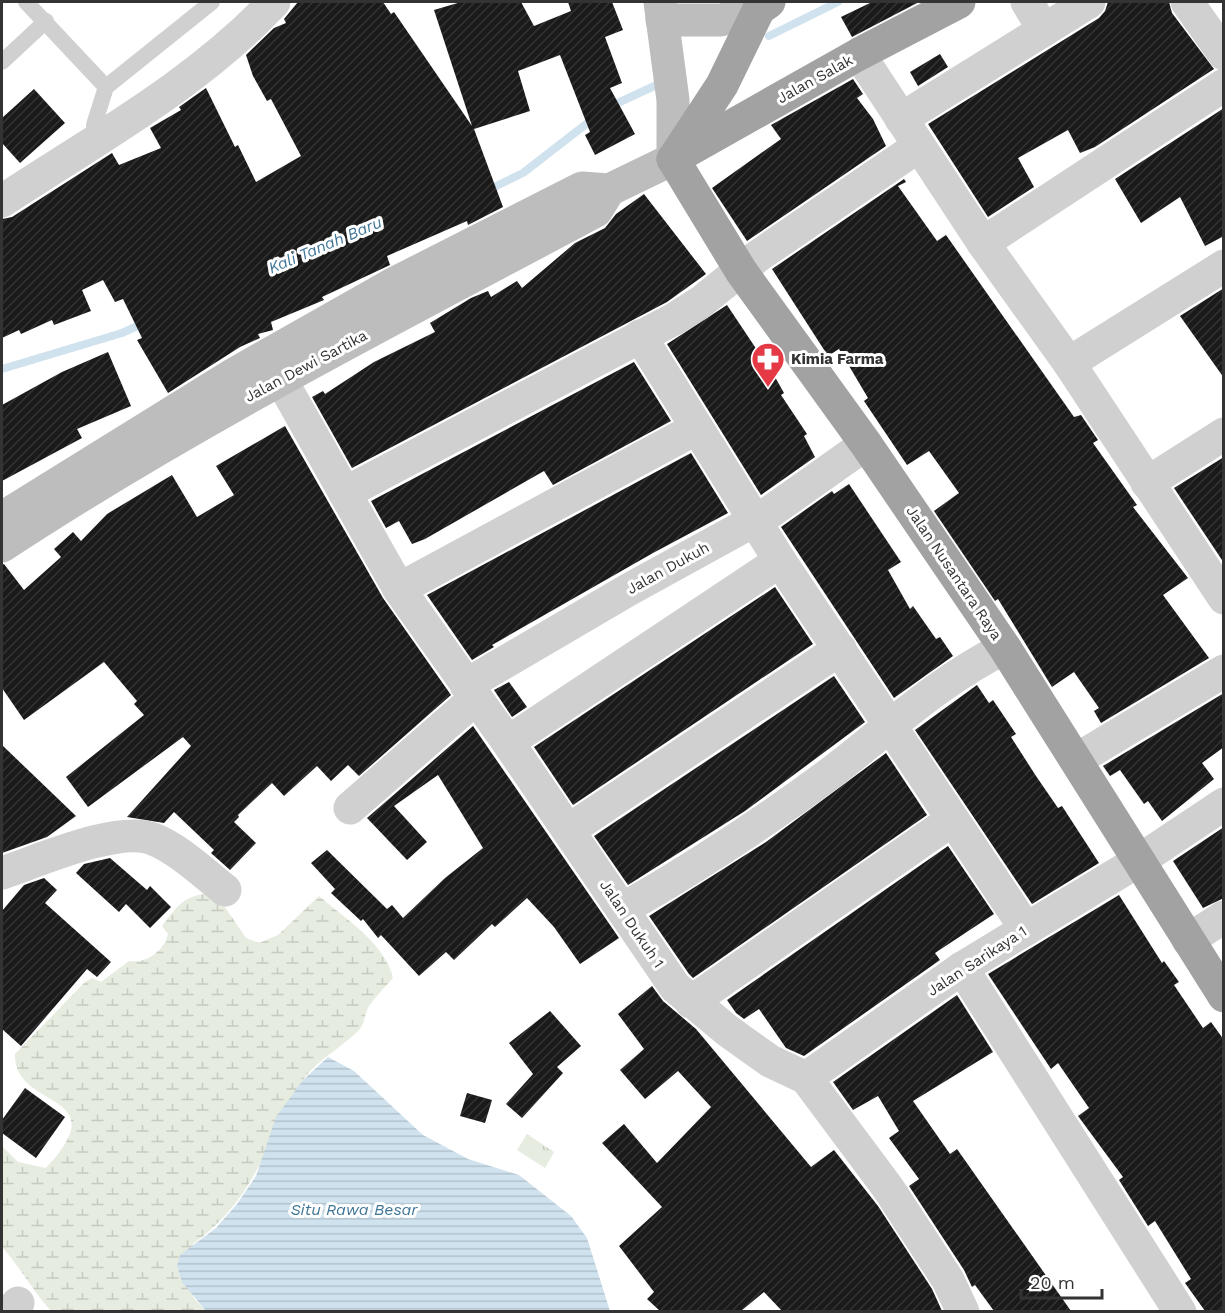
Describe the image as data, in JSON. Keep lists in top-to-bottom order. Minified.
{"streets":{"highway":["Jalan Salak","Jalan Nusantara Raya"],"main road":["Jalan Dewi Sartika"],"street":["Jalan Dukuh","Jalan Dukuh 1","Jalan Sarikaya 1"]},"crossings":[["Jalan Salak","Jalan Dewi Sartika"],["Jalan Salak","Jalan Nusantara Raya"],["Jalan Dewi Sartika","Jalan Nusantara Raya"],["Jalan Dewi Sartika","Jalan Dukuh 1"],["Jalan Dukuh","Jalan Nusantara Raya"],["Jalan Dukuh","Jalan Dukuh 1"],["Jalan Nusantara Raya","Jalan Sarikaya 1"],["Jalan Dukuh 1","Jalan Sarikaya 1"]],"water":["Kali Tanah Baru","Situ Rawa Besar"],"places":{"pharmacy":["Kimia Farma"]},"scale_bar":"20 m"}
